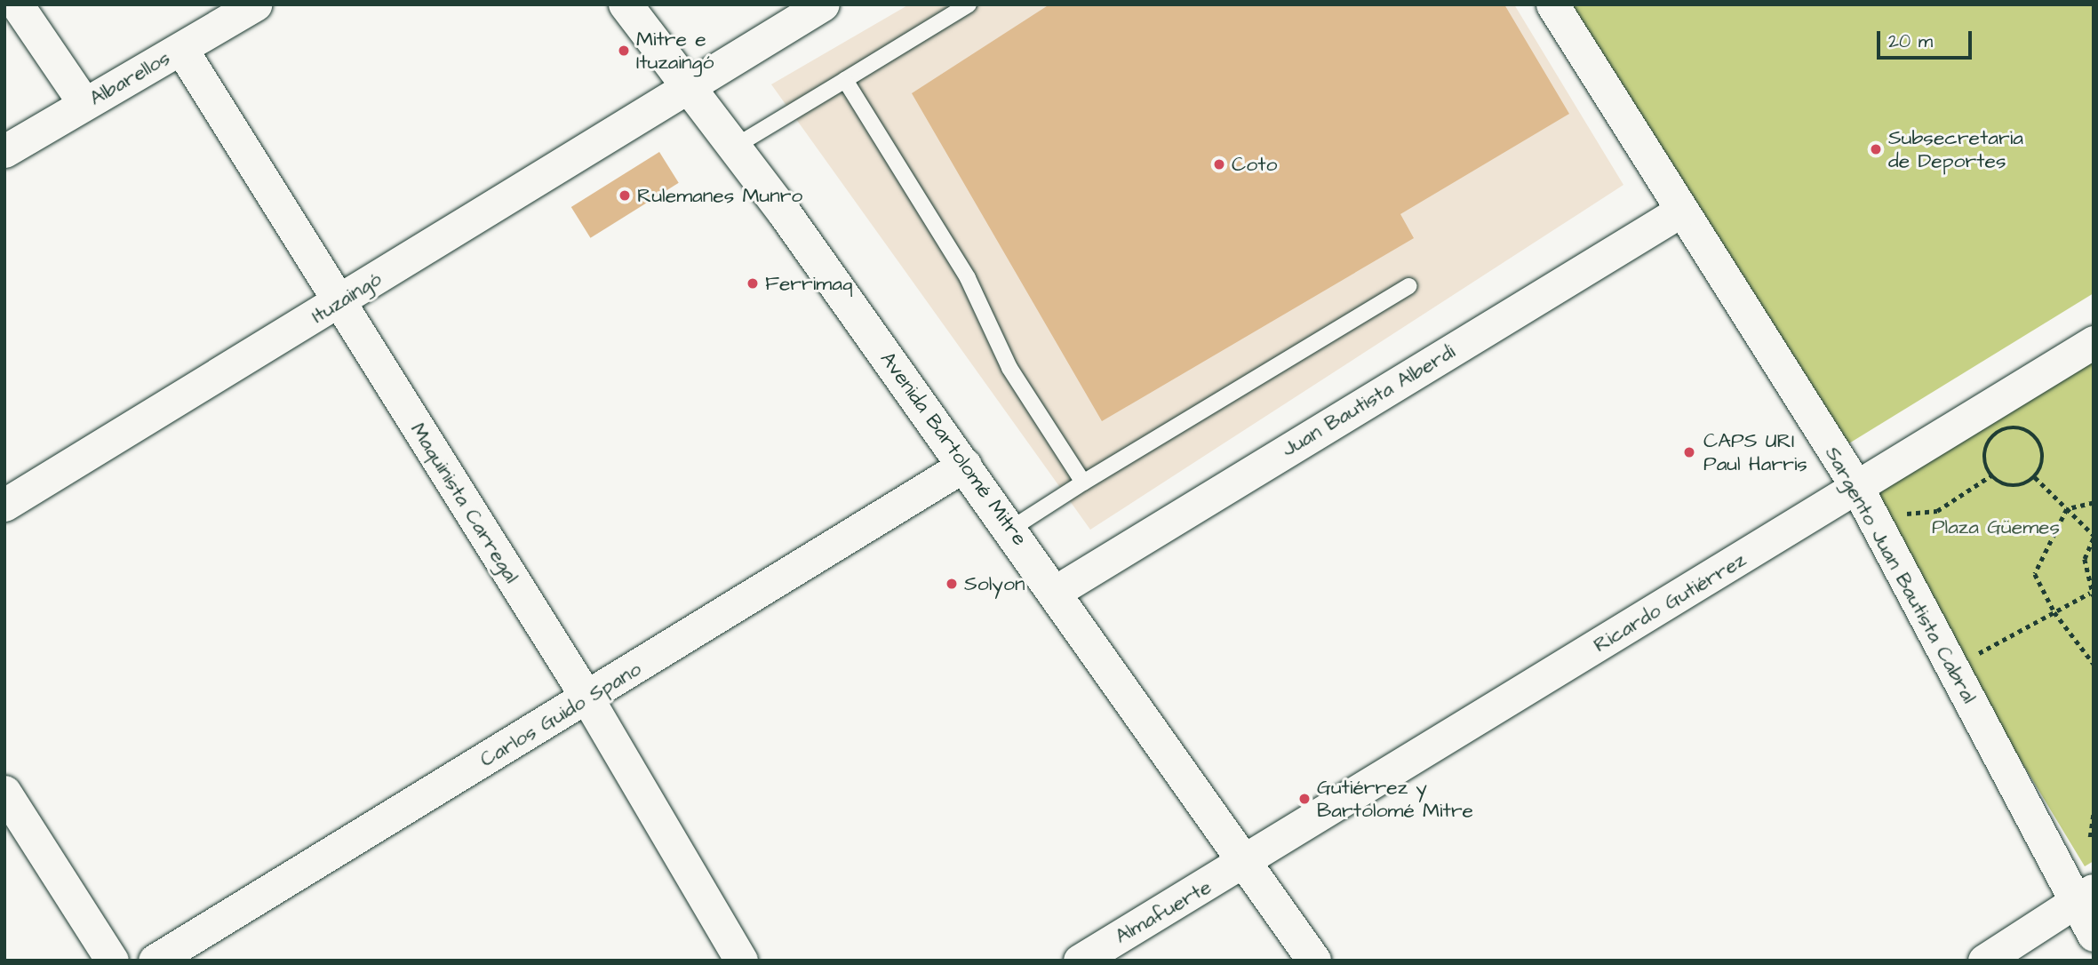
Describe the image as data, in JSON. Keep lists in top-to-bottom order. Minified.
{"streets":{"main road":["Avenida Bartolomé Mitre"],"street":["Albarellos","Ituzaingó","Juan Bautista Alberdi","Maquinista Carregal","Sargento Juan Bautista Cabral","Ricardo Gutiérrez","Carlos Guido Spano","Almafuerte"]},"crossings":[["Albarellos","Maquinista Carregal"],["Ituzaingó","Avenida Bartolomé Mitre"],["Ituzaingó","Maquinista Carregal"],["Juan Bautista Alberdi","Avenida Bartolomé Mitre"],["Juan Bautista Alberdi","Sargento Juan Bautista Cabral"],["Avenida Bartolomé Mitre","Ricardo Gutiérrez"],["Avenida Bartolomé Mitre","Carlos Guido Spano"],["Avenida Bartolomé Mitre","Almafuerte"],["Maquinista Carregal","Carlos Guido Spano"],["Sargento Juan Bautista Cabral","Ricardo Gutiérrez"],["Ricardo Gutiérrez","Almafuerte"]],"parks":["Plaza Güemes"],"places":["Mitre e Ituzaingó","Subsecretaria de Deportes","Coto","Rulemanes Munro","Ferrimaq","CAPS URI Paul Harris","Solyon","Gutiérrez y Bartolomé Mitre"],"scale_bar":"20 m"}
